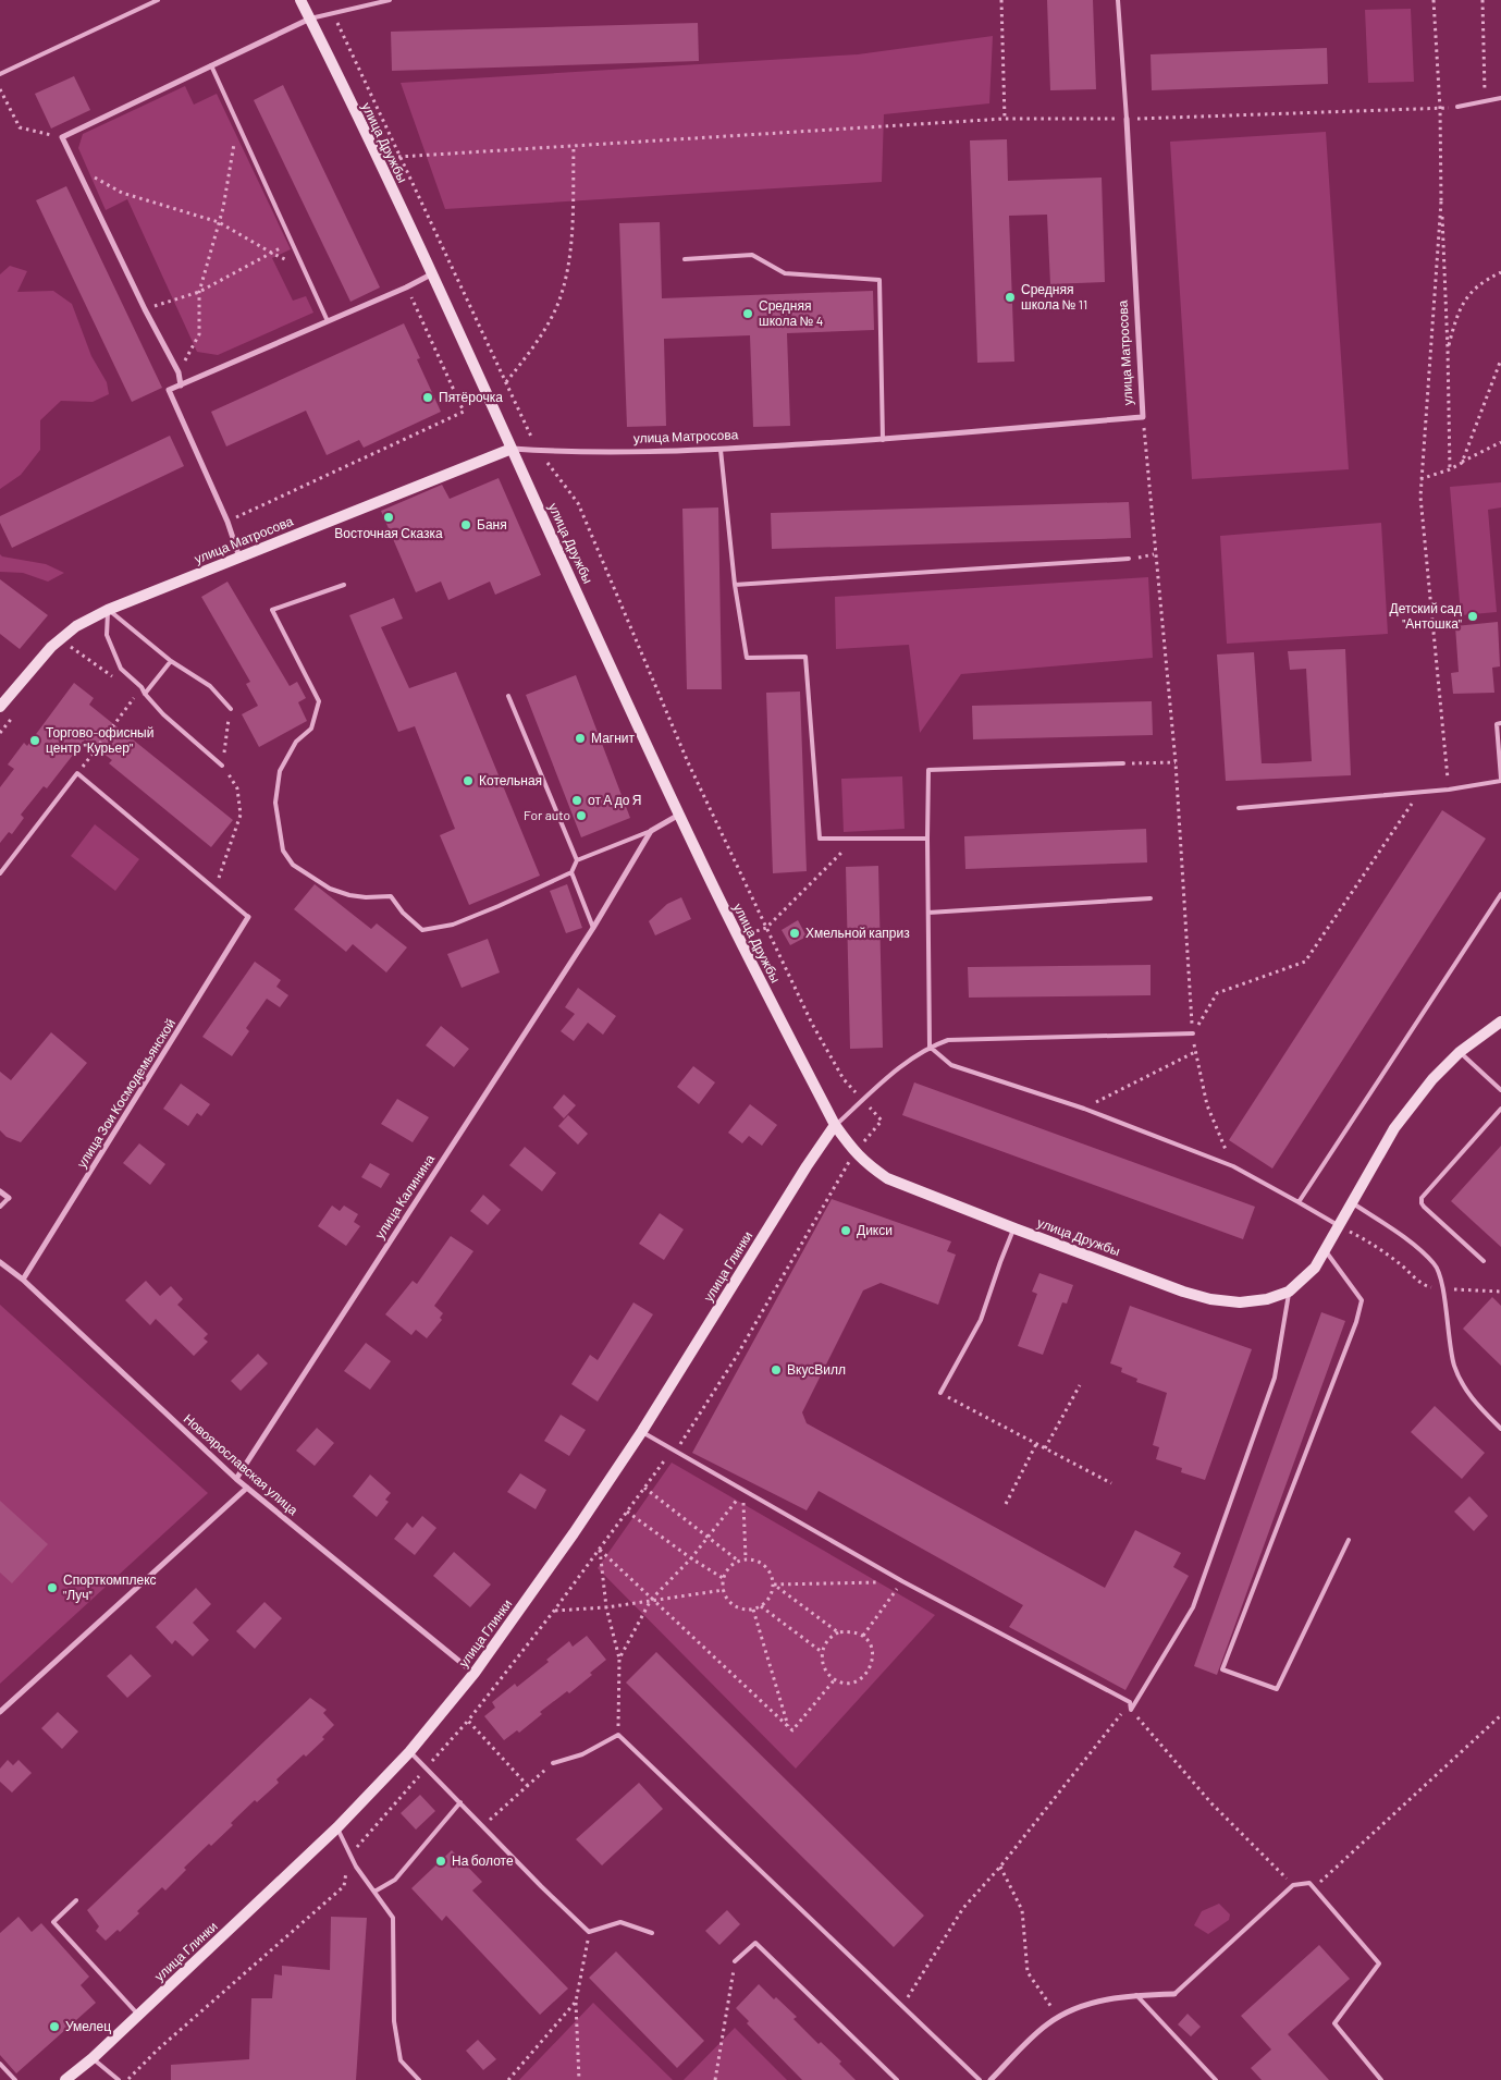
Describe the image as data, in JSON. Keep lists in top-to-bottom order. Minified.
{"streets":{"street":["улица Дружбы","улица Матросова","улица Зои Космодемьянской","улица Калинина","улица Глинки","Новоярославская улица"]},"crossings":[["улица Дружбы","улица Матросова"],["улица Дружбы","улица Глинки"],["улица Зои Космодемьянской","Новоярославская улица"],["улица Калинина","Новоярославская улица"],["улица Глинки","Новоярославская улица"]],"places":["Средняя школа № 11","Средняя школа № 4","Пятёрочка","Восточная Сказка","Баня","Детский сад \"Антошка\"","Магнит","Торгово-офисный центр \"Курьер\"","Котельная","от А до Я","For auto","Хмельной каприз","Дикси","ВкусВилл","Спорткомплекс \"Луч\"","На болоте","Умелец"]}
